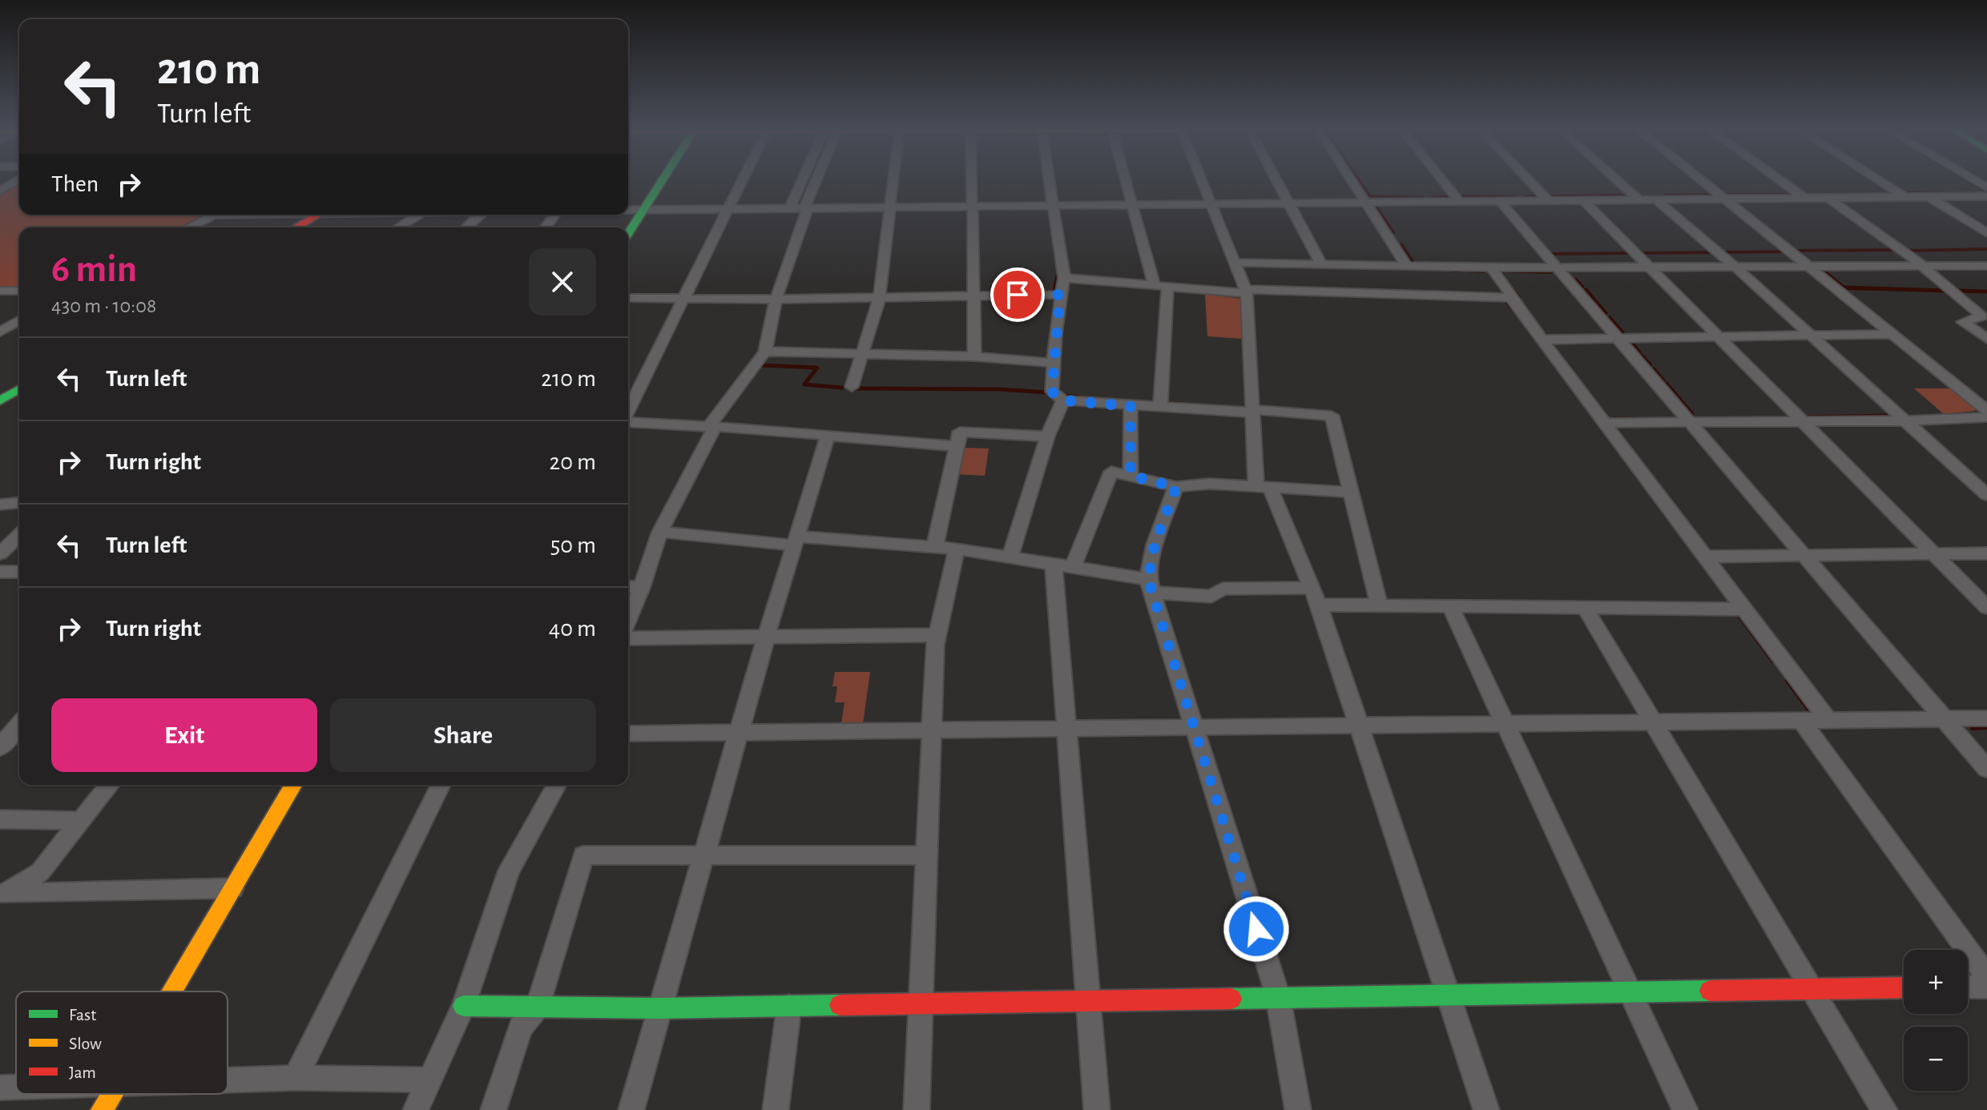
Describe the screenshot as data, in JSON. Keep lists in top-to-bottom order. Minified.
{"legend":["Fast","Slow","Jam"],"page":{"turn":["210 m","Turn left"],"then":"Then","heading":["6 min","430 m · 10:08"],"list":[{"name":"Turn left","value":"210 m"},{"name":"Turn right","value":"20 m"},{"name":"Turn left","value":"50 m"},{"name":"Turn right","value":"40 m"}],"buttons":["Exit","Share"],"map_buttons":["+","−"]}}
